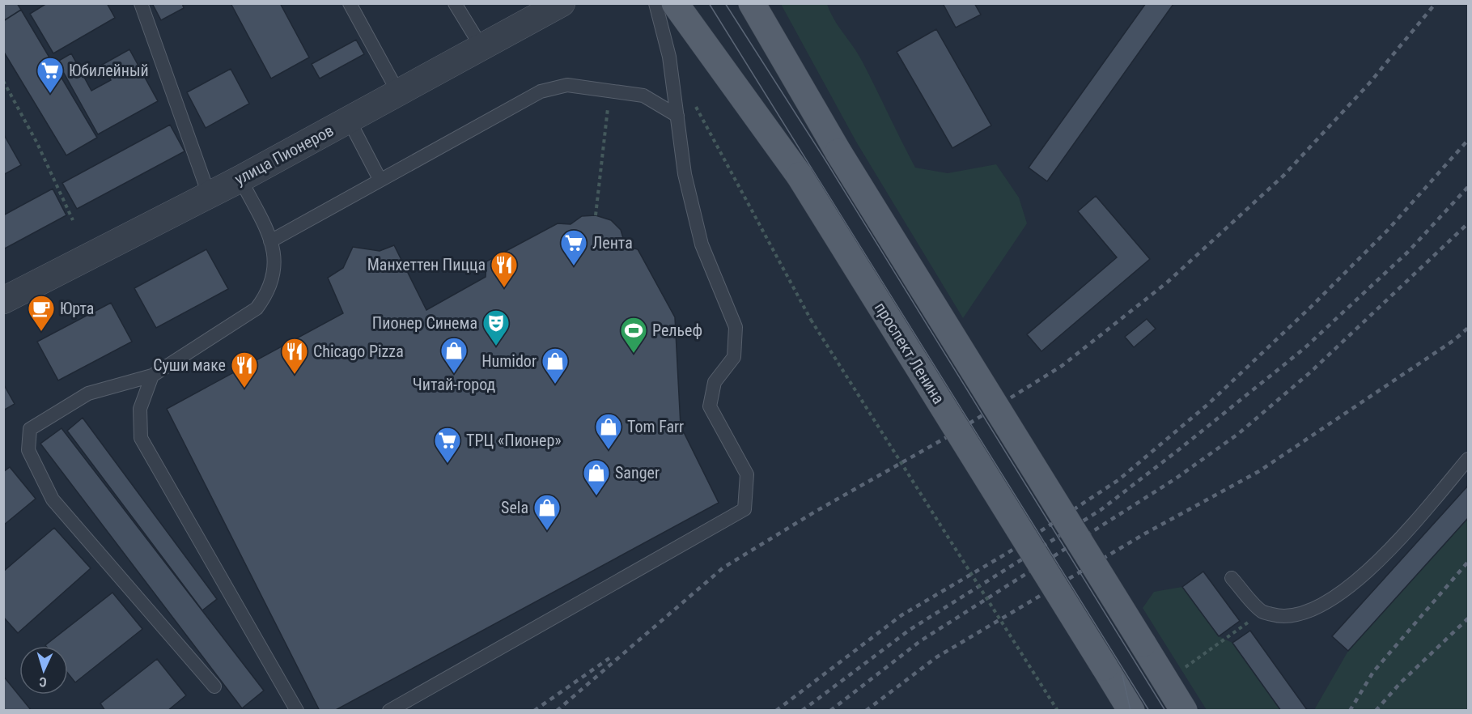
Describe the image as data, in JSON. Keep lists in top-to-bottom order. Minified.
{"streets":{"main road":["проспект Ленина"],"street":["улица Пионеров"]},"places":{"supermarket":["Юбилейный","Лента","ТРЦ «Пионер»"],"restaurant":["Манхеттен Пицца","Chicago Pizza","Суши маке"],"cafe":["Юрта"],"theatre":["Пионер Синема"],"sports":["Рельеф"],"shop":["Читай-город","Humidor","Tom Farr","Sanger","Sela"]},"north":"bottom"}
